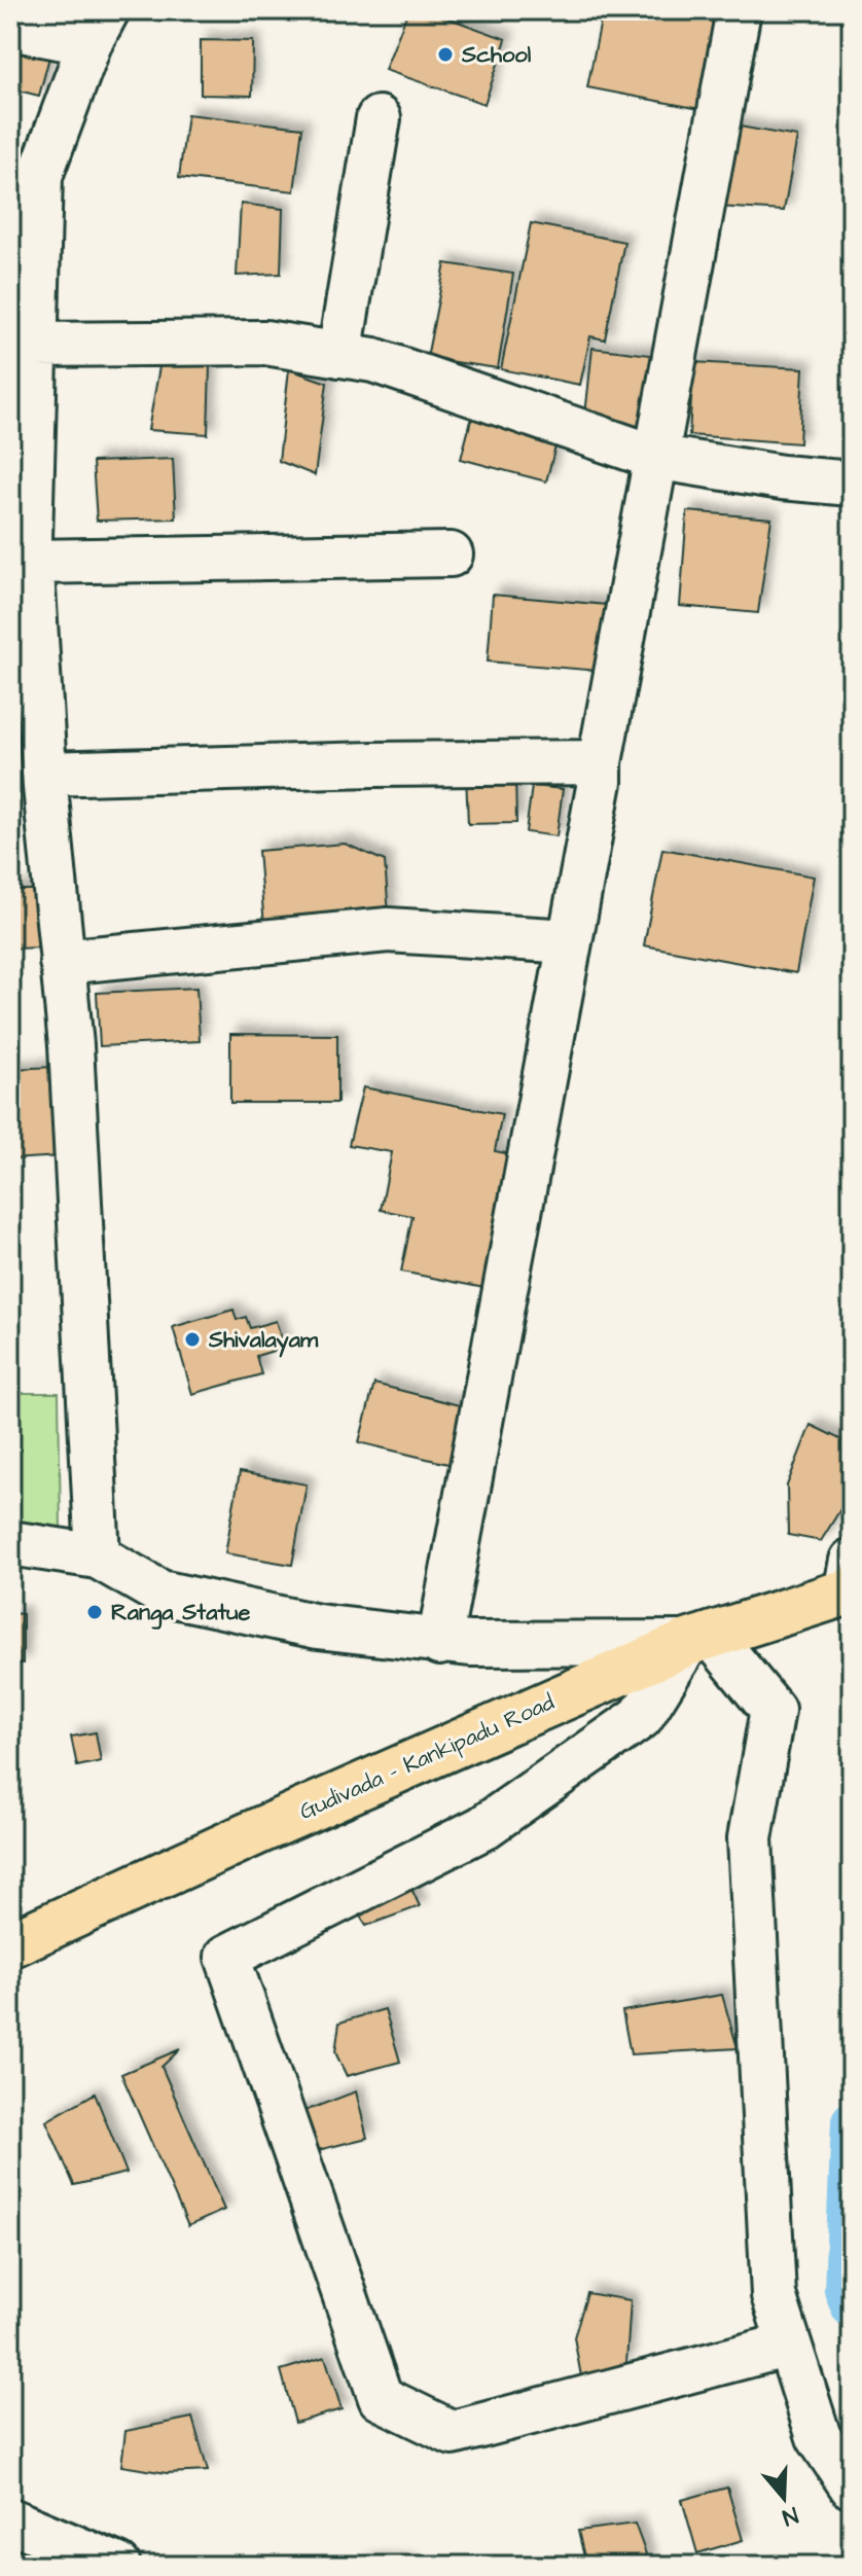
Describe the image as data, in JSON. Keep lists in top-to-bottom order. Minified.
{"streets":{"main road":["Gudivada - Kankipadu Road"]},"places":["School","Shivalayam","Ranga Statue"],"north":"bottom"}
